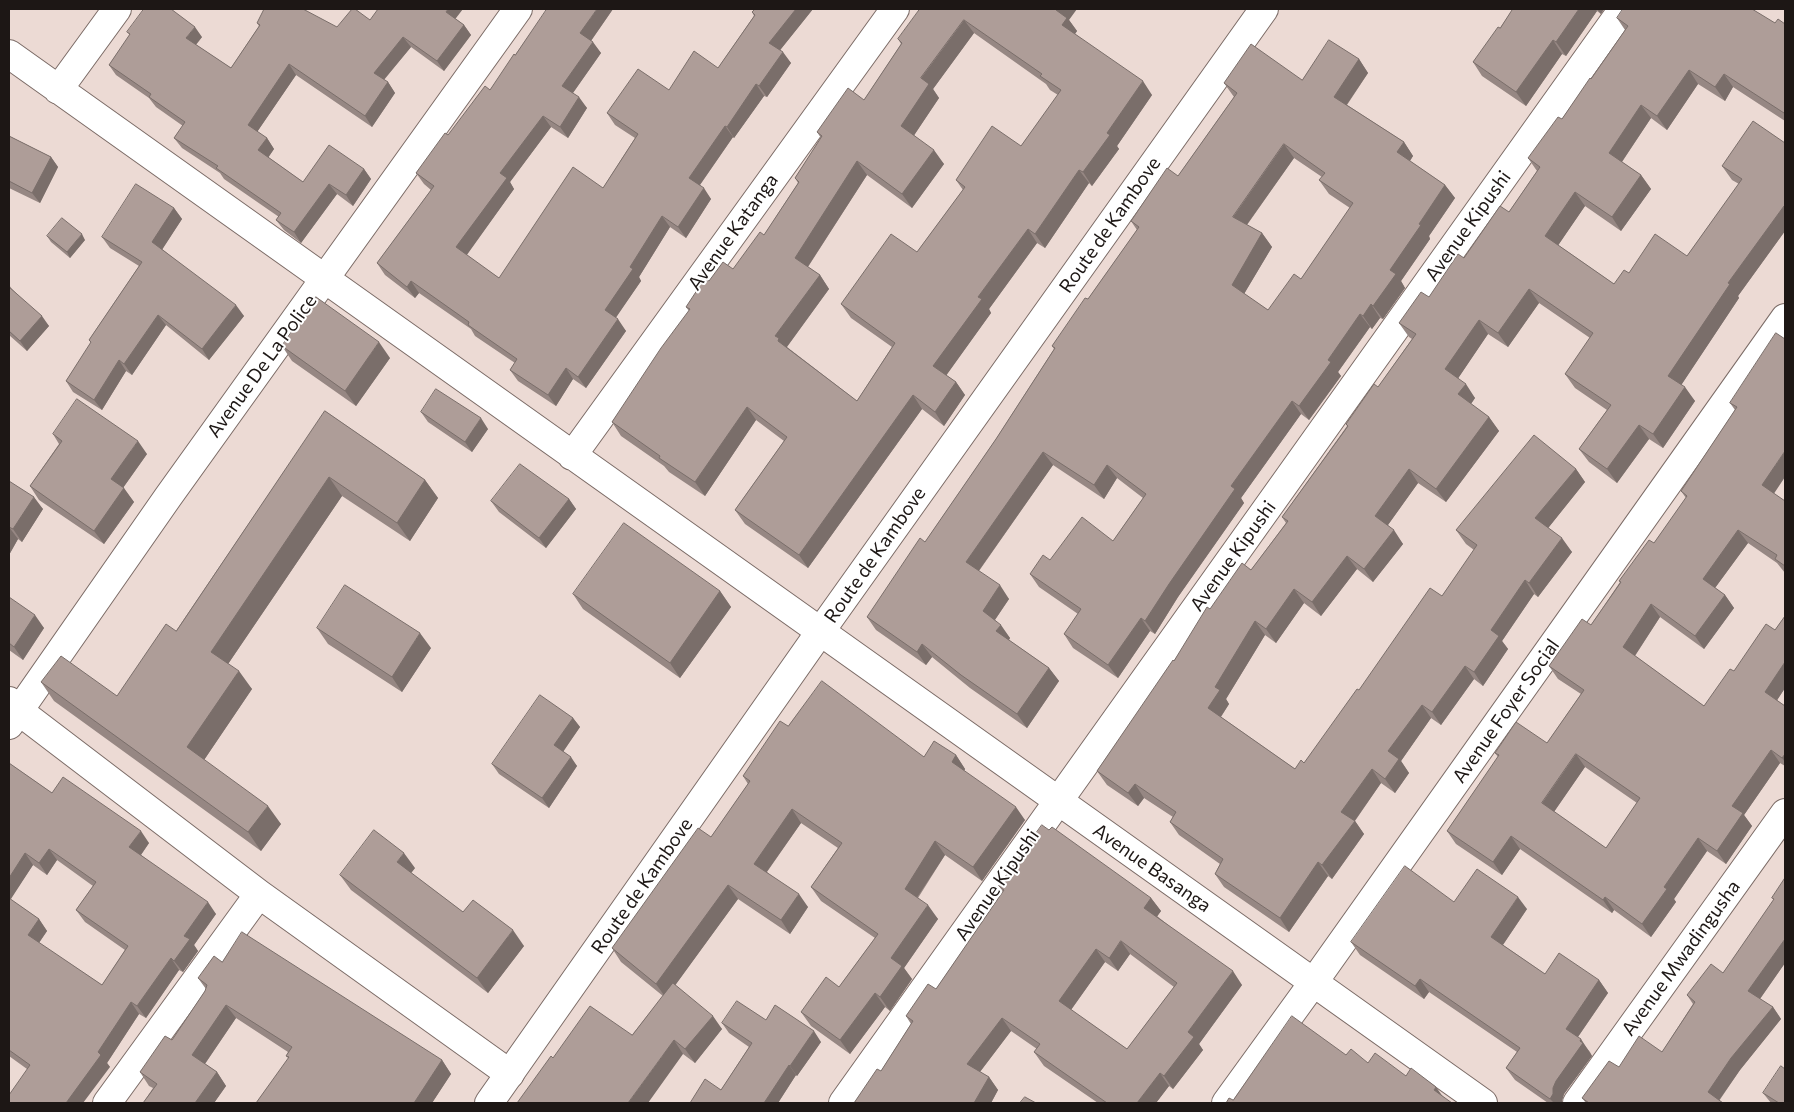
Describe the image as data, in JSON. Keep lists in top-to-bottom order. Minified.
{"streets":{"street":["Route de Kambove","Avenue Kipushi","Avenue Katanga","Avenue De La Police","Avenue Foyer Social","Avenue Basanga","Avenue Mwadingusha"]},"crossings":[["Route de Kambove","Avenue Basanga"],["Avenue Kipushi","Avenue Basanga"],["Avenue Katanga","Avenue Basanga"],["Avenue De La Police","Avenue Basanga"],["Avenue Foyer Social","Avenue Basanga"]]}
